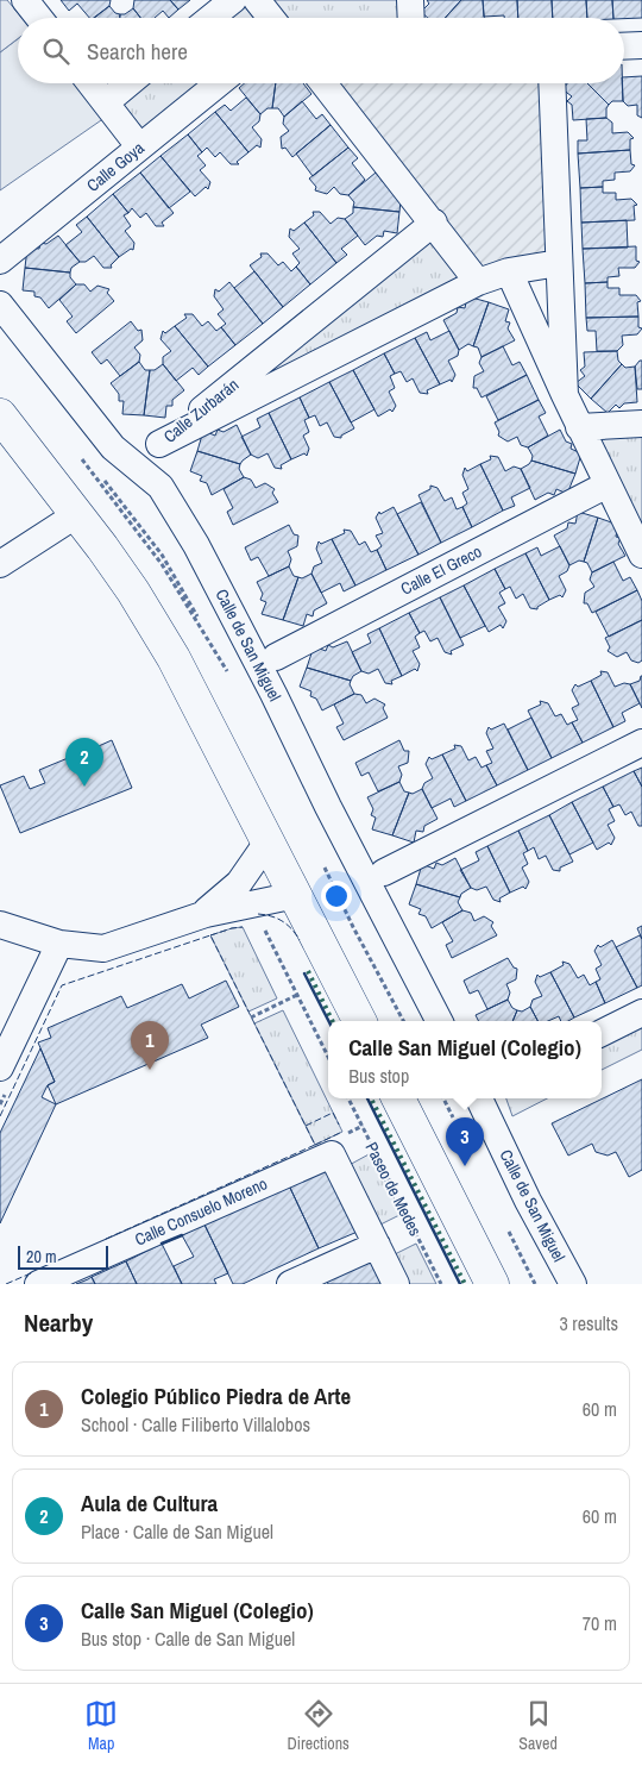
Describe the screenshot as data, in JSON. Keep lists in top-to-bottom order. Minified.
{"streets":{"street":["Calle Goya","Calle Zurbarán","Calle El Greco","Calle de San Miguel","Calle Consuelo Moreno"],"path":["Paseo de Medes"]},"scale_bar":"20 m","page":{"search":"Search here","pins":["2","1","3"],"popup":["Calle San Miguel (Colegio)","Bus stop"],"scale":"20 m","heading":["Nearby","3 results"],"list":[{"mark":"1","name":"Colegio Público Piedra de Arte","note":"School · Calle Filiberto Villalobos","value":"60 m"},{"mark":"2","name":"Aula de Cultura","note":"Place · Calle de San Miguel","value":"60 m"},{"mark":"3","name":"Calle San Miguel (Colegio)","note":"Bus stop · Calle de San Miguel","value":"70 m"}],"nav":["Map","Directions","Saved"]}}
